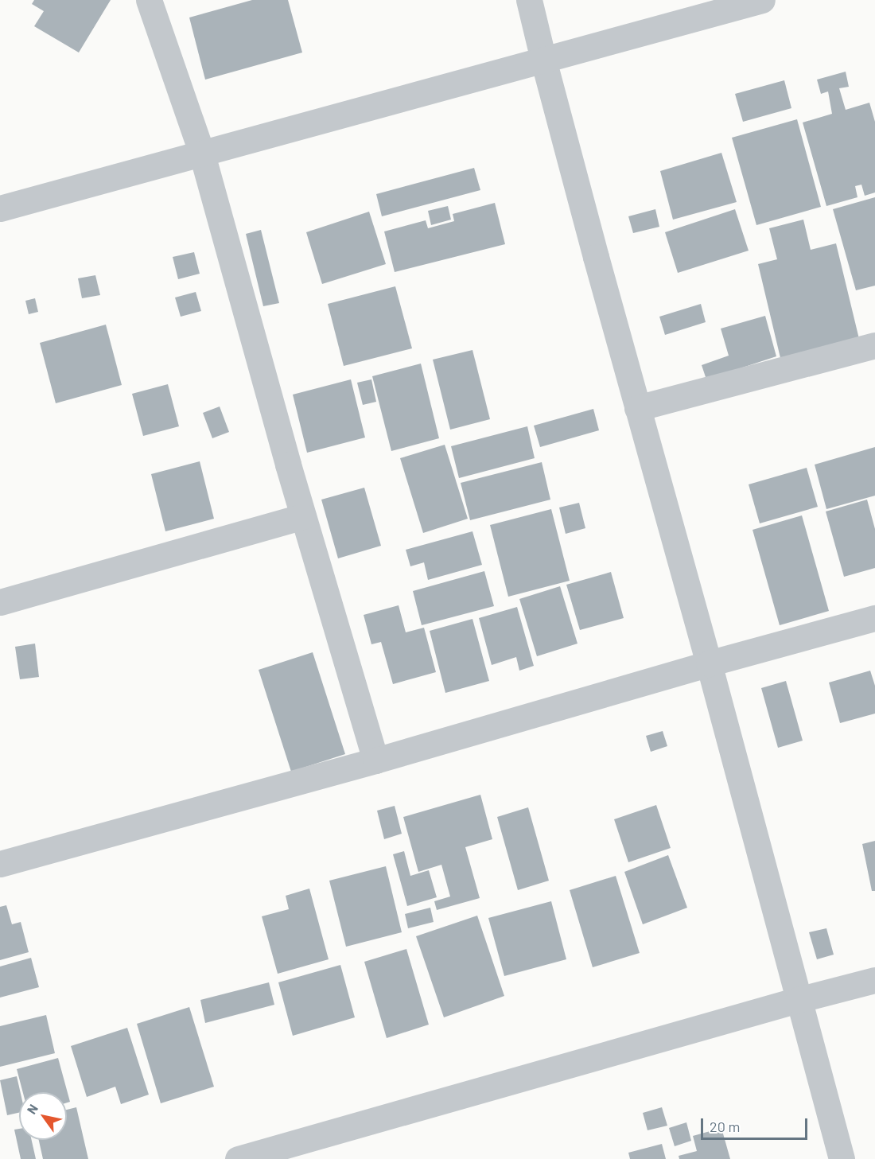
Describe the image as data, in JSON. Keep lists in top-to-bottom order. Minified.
{"scale_bar":"20 m","north":"top left"}
